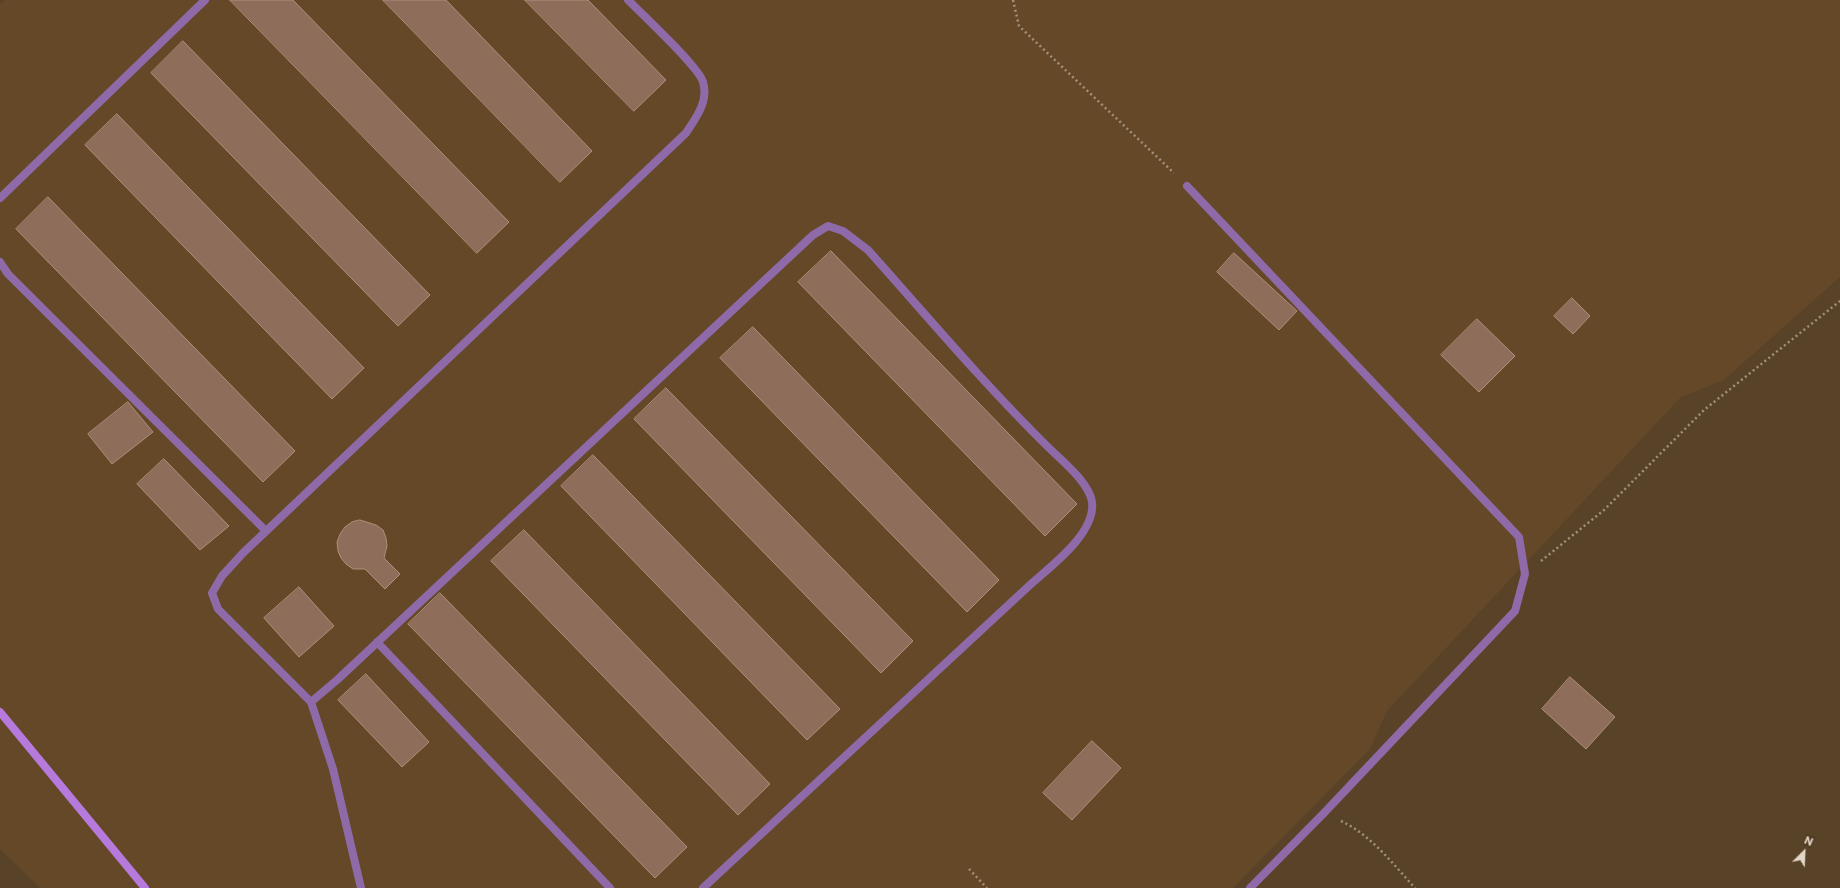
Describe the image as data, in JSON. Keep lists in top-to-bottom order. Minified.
{"north":"top right"}
